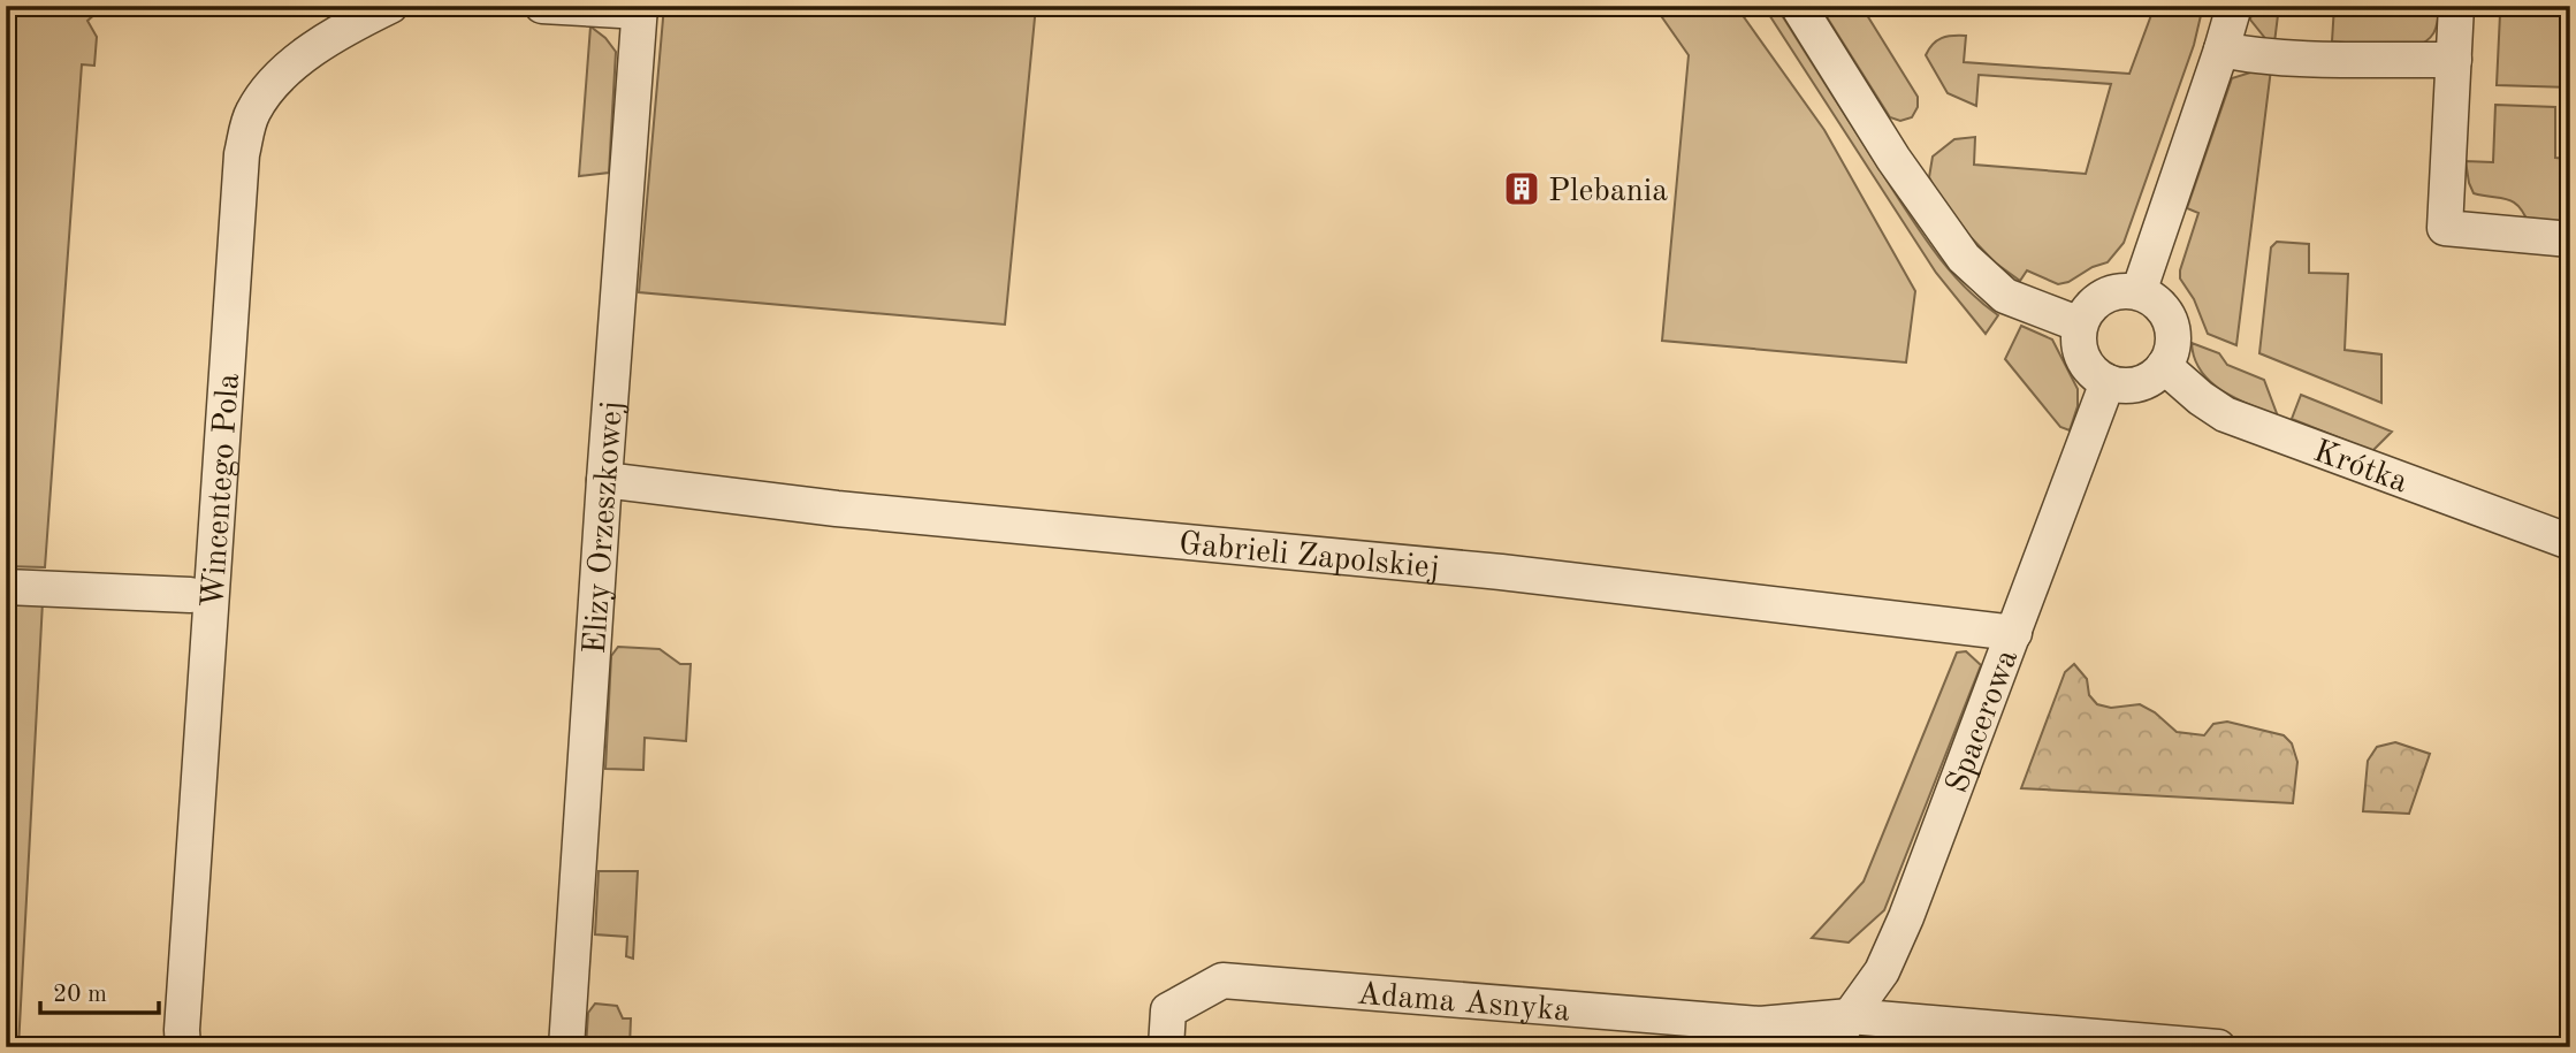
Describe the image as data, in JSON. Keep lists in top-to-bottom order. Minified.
{"streets":{"street":["Krótka","Wincentego Pola","Elizy Orzeszkowej","Gabrieli Zapolskiej","Spacerowa","Adama Asnyka"]},"crossings":[["Krótka","Spacerowa"],["Elizy Orzeszkowej","Gabrieli Zapolskiej"],["Gabrieli Zapolskiej","Spacerowa"],["Spacerowa","Adama Asnyka"]],"places":{"building":["Plebania"]},"scale_bar":"20 m"}
